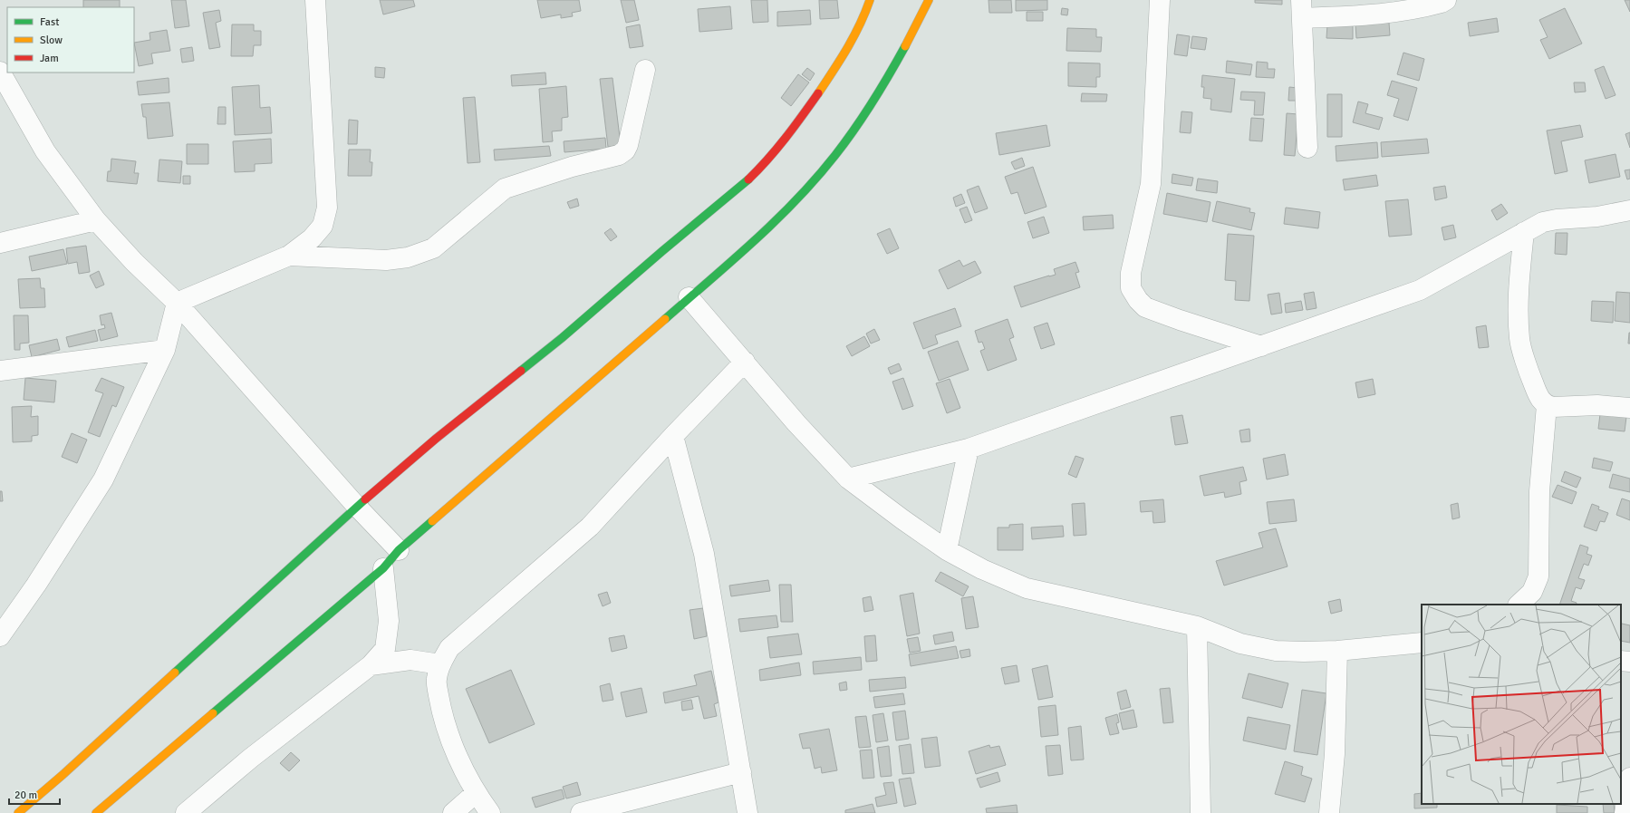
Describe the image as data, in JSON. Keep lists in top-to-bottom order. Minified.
{"legend":["Fast","Slow","Jam"],"scale_bar":"20 m"}
